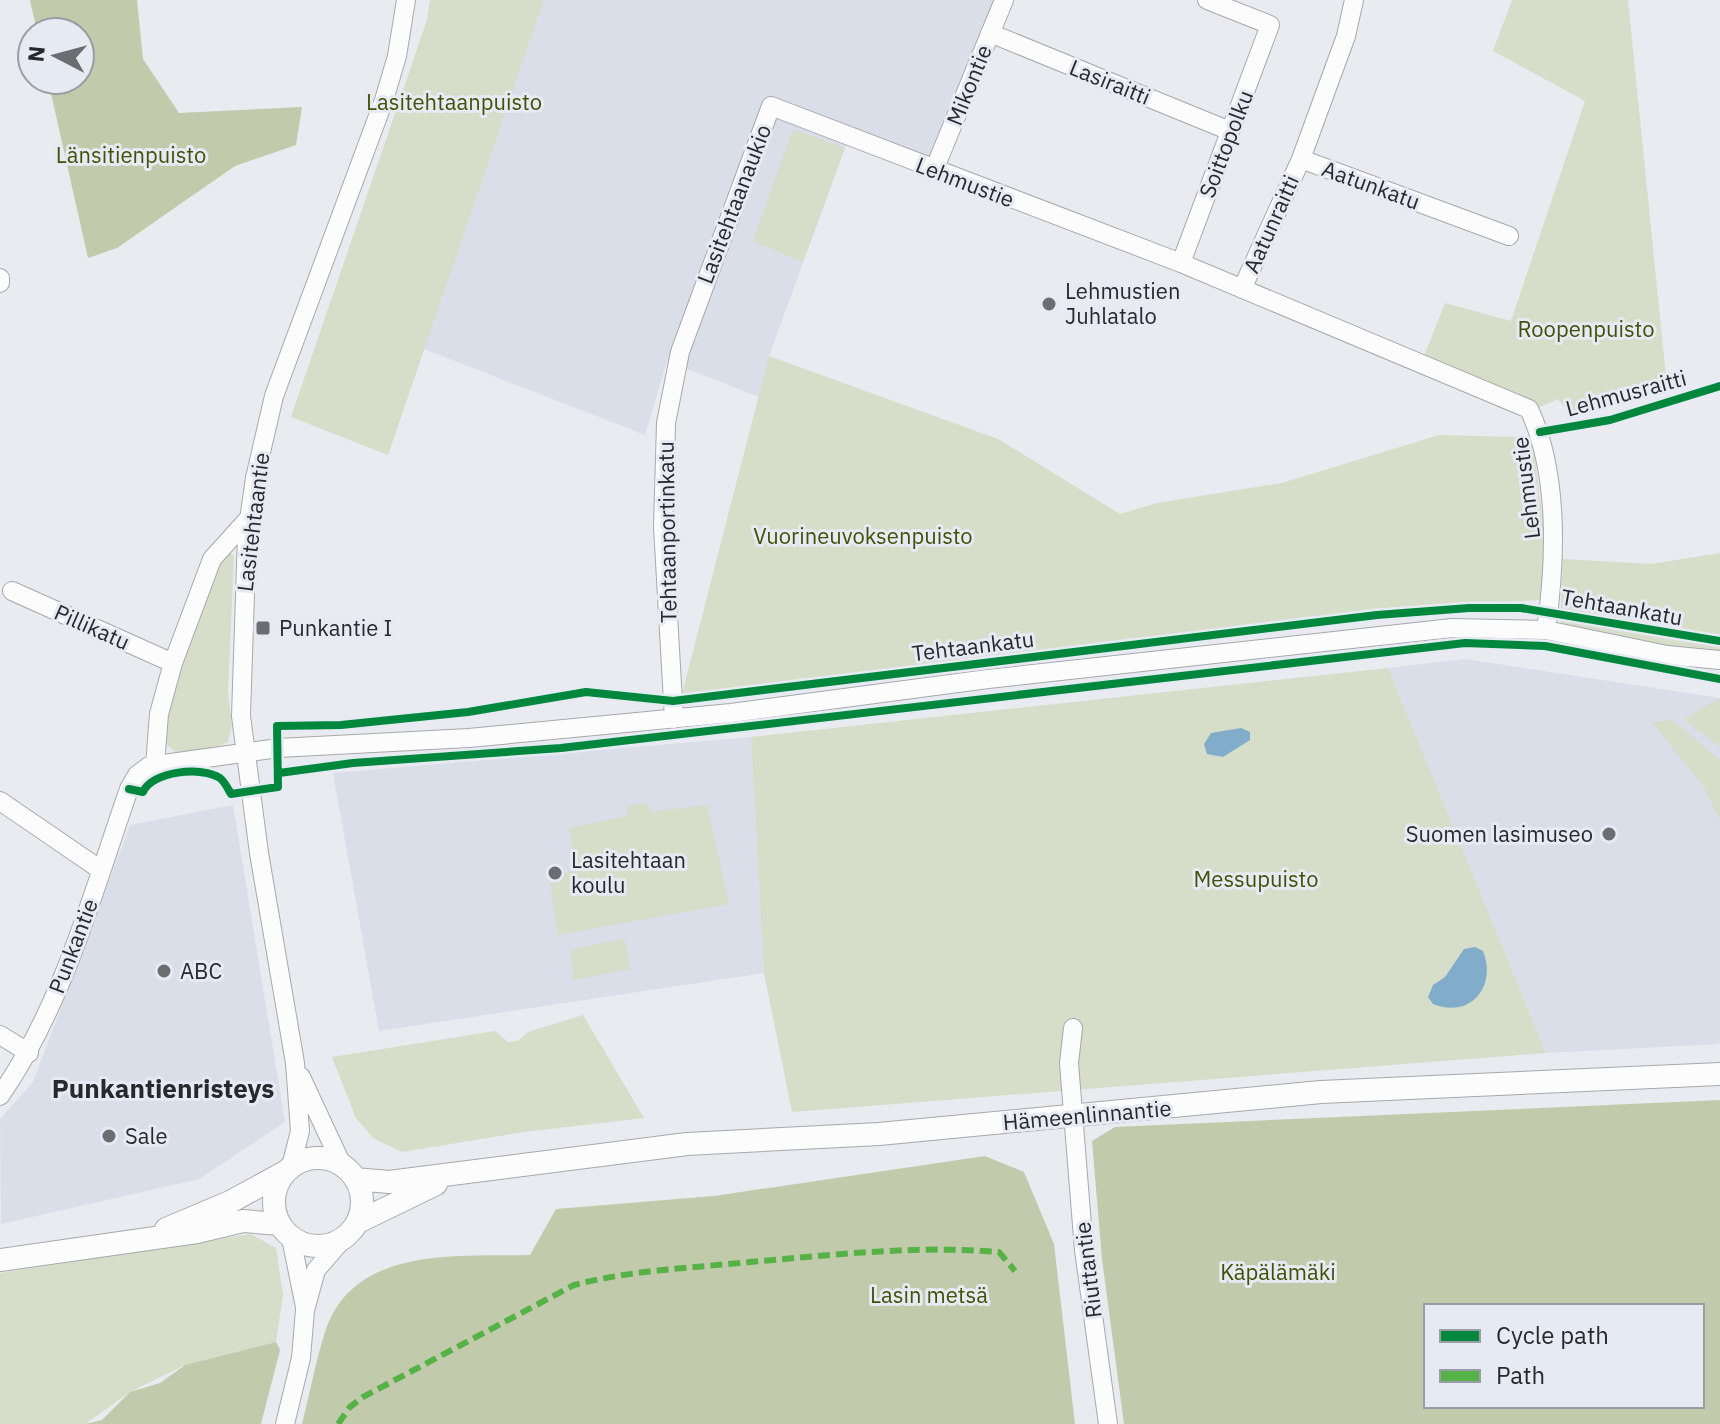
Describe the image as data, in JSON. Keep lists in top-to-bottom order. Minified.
{"streets":{"main road":["Hämeenlinnantie"],"street":["Lasiraitti","Mikontie","Soittopolku","Lehmustie","Aatunkatu","Lasitehtaanaukio","Aatunraitti","Lasitehtaantie","Tehtaanportinkatu","Tehtaankatu","Pillikatu","Punkantie","Riuttantie"],"cycle path":["Lehmusraitti"]},"crossings":[["Lasiraitti","Mikontie"],["Lasiraitti","Soittopolku"],["Mikontie","Lehmustie"],["Soittopolku","Lehmustie"],["Lehmustie","Lasitehtaanaukio"],["Lehmustie","Aatunraitti"],["Lehmustie","Tehtaankatu"],["Aatunkatu","Aatunraitti"],["Lasitehtaanaukio","Tehtaanportinkatu"],["Lasitehtaantie","Tehtaankatu"],["Lasitehtaantie","Hämeenlinnantie"],["Tehtaanportinkatu","Tehtaankatu"],["Hämeenlinnantie","Riuttantie"]],"districts":["Punkantienristeys"],"parks":["Lasitehtaanpuisto","Länsitienpuisto","Roopenpuisto","Vuorineuvoksenpuisto","Messupuisto","Käpälämäki","Lasin metsä"],"places":{"other":["Lehmustien Juhlatalo","Suomen lasimuseo","Lasitehtaan koulu","ABC","Sale"],"transit":["Punkantie I"]},"legend":["Cycle path","Path"],"north":"left"}
